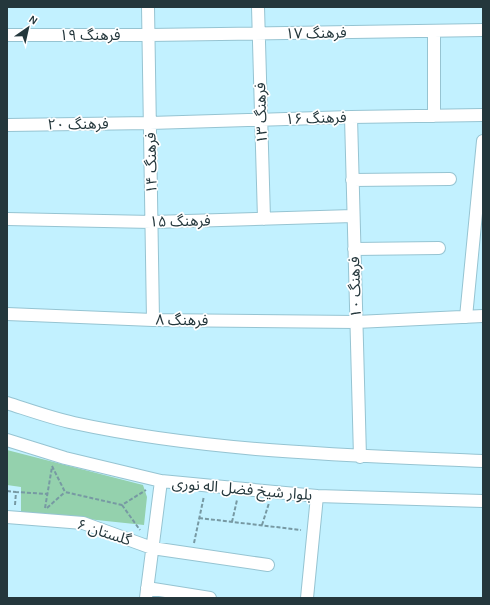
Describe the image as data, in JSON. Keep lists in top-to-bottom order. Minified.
{"streets":{"street":["فرهنگ ۱۷","فرهنگ ۱۹","فرهنگ ۱۳","فرهنگ ۱۶","فرهنگ ۲۰","فرهنگ ۱۴","فرهنگ ۱۵","فرهنگ ۱۰","فرهنگ ۸","بلوار شیخ فضل اله نوری","گلستان ۶"]},"crossings":[["فرهنگ ۱۷","فرهنگ ۱۹"],["فرهنگ ۱۷","فرهنگ ۱۳"],["فرهنگ ۱۷","فرهنگ ۱۴"],["فرهنگ ۱۹","فرهنگ ۱۴"],["فرهنگ ۱۳","فرهنگ ۱۶"],["فرهنگ ۱۳","فرهنگ ۱۵"],["فرهنگ ۱۶","فرهنگ ۲۰"],["فرهنگ ۱۶","فرهنگ ۱۴"],["فرهنگ ۱۶","فرهنگ ۱۰"],["فرهنگ ۲۰","فرهنگ ۱۴"],["فرهنگ ۱۴","فرهنگ ۱۵"],["فرهنگ ۱۴","فرهنگ ۸"],["فرهنگ ۱۵","فرهنگ ۱۰"],["فرهنگ ۱۰","فرهنگ ۸"]],"north":"top right"}
